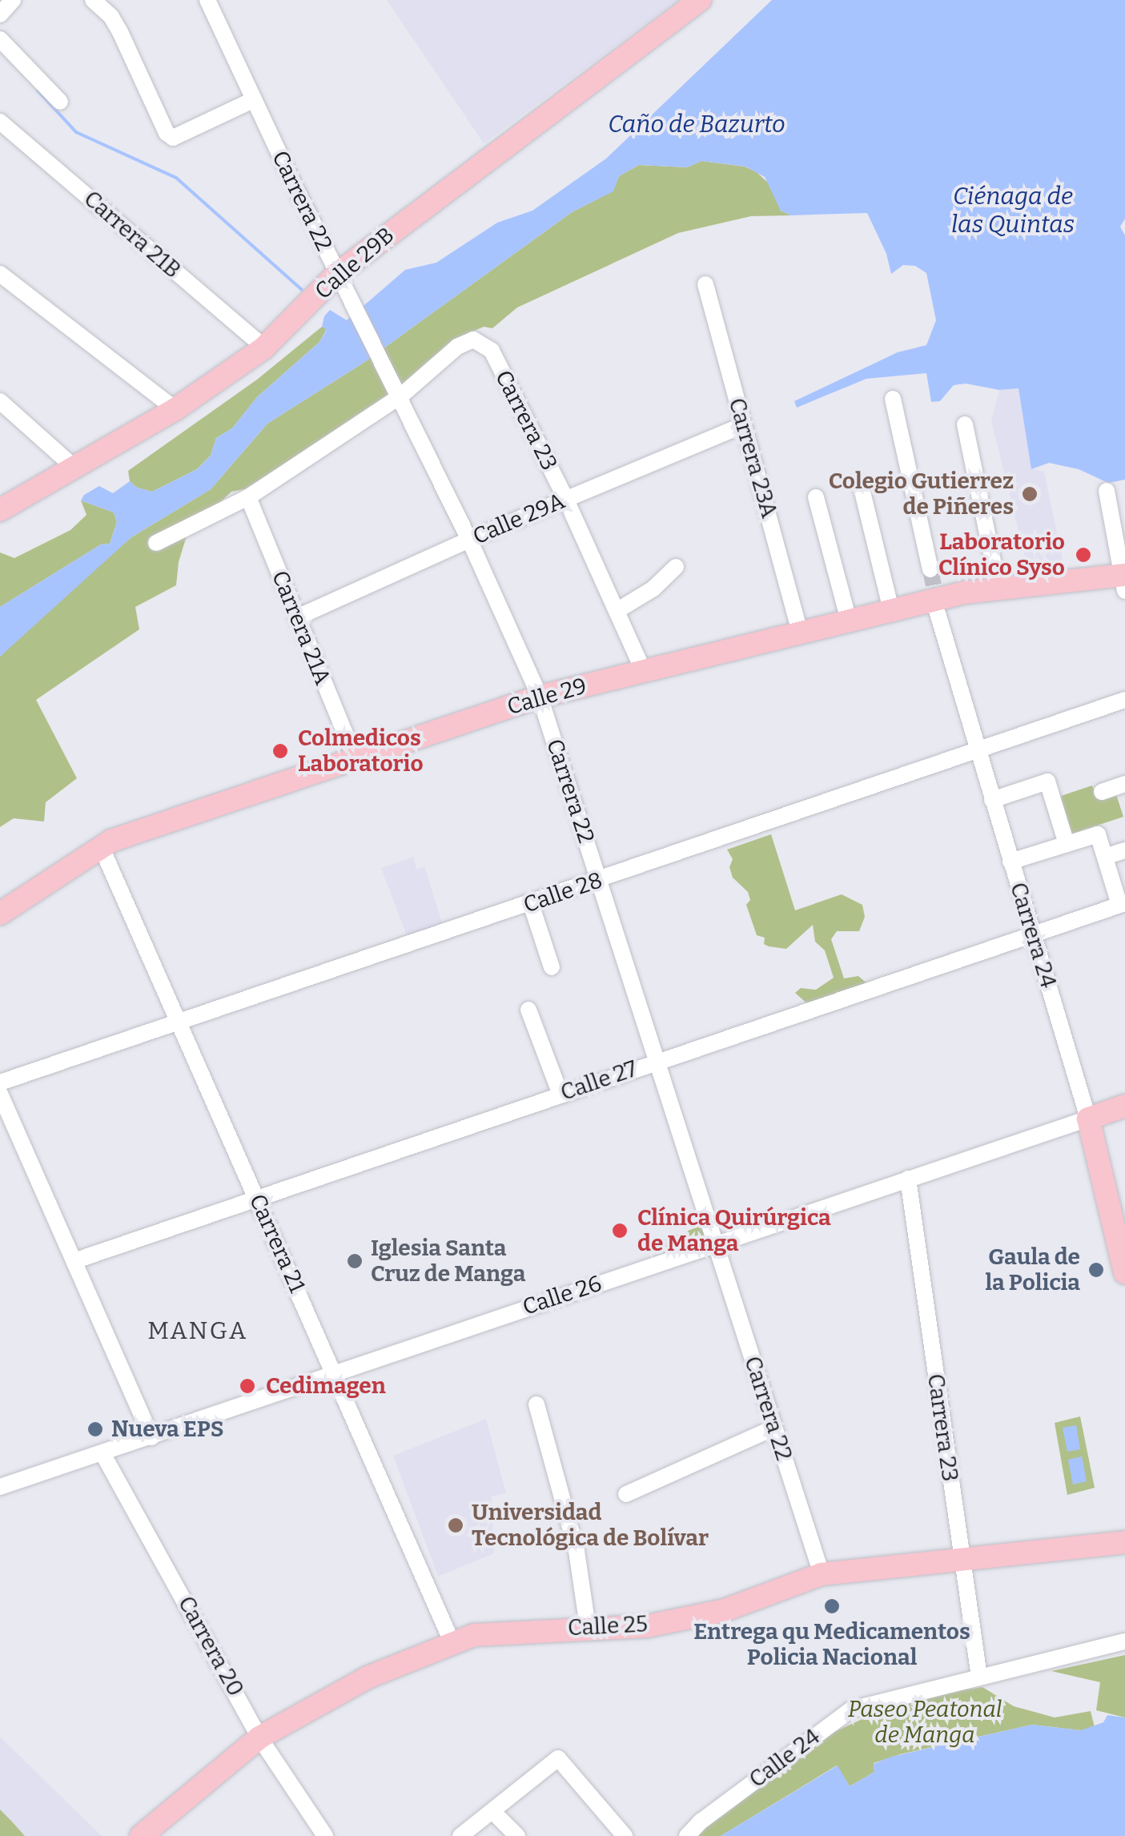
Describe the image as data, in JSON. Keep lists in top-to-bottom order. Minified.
{"streets":{"main road":["Calle 29B","Calle 29","Carrera 24","Calle 26","Calle 25"],"street":["Carrera 22","Carrera 21B","Carrera 23","Carrera 23A","Calle 29A","Carrera 21A","Calle 28","Calle 27","Carrera 21","Carrera 20","Calle 24"]},"crossings":[["Carrera 22","Calle 29B"],["Carrera 22","Carrera 23"],["Carrera 22","Calle 29A"],["Carrera 22","Calle 29"],["Carrera 22","Calle 28"],["Carrera 22","Calle 27"],["Carrera 22","Calle 26"],["Carrera 22","Calle 25"],["Carrera 21B","Calle 29B"],["Carrera 23","Calle 29A"],["Carrera 23","Calle 29"],["Carrera 23","Calle 26"],["Carrera 23","Calle 25"],["Carrera 23","Calle 24"],["Carrera 23A","Calle 29A"],["Carrera 23A","Calle 29"],["Calle 29A","Carrera 21A"],["Carrera 21A","Calle 29"],["Calle 29","Carrera 24"],["Calle 29","Carrera 21"],["Calle 28","Carrera 24"],["Calle 28","Carrera 21"],["Carrera 24","Calle 27"],["Carrera 24","Calle 26"],["Calle 27","Carrera 21"],["Carrera 21","Calle 26"],["Carrera 21","Calle 25"],["Calle 26","Carrera 20"],["Calle 25","Carrera 20"]],"districts":["MANGA"],"water":["Caño de Bazurto","Ciénaga de las Quintas"],"parks":["Paseo Peatonal de Manga"],"places":["Colegio Gutierrez de Piñeres","Laboratorio Clínico Syso","Colmedicos Laboratorio","Clínica Quirúrgica de Manga","Iglesia Santa Cruz de Manga","Gaula de la Policia","Cedimagen","Nueva EPS","Universidad Tecnológica de Bolívar","Entrega qu Medicamentos Policia Nacional"]}
